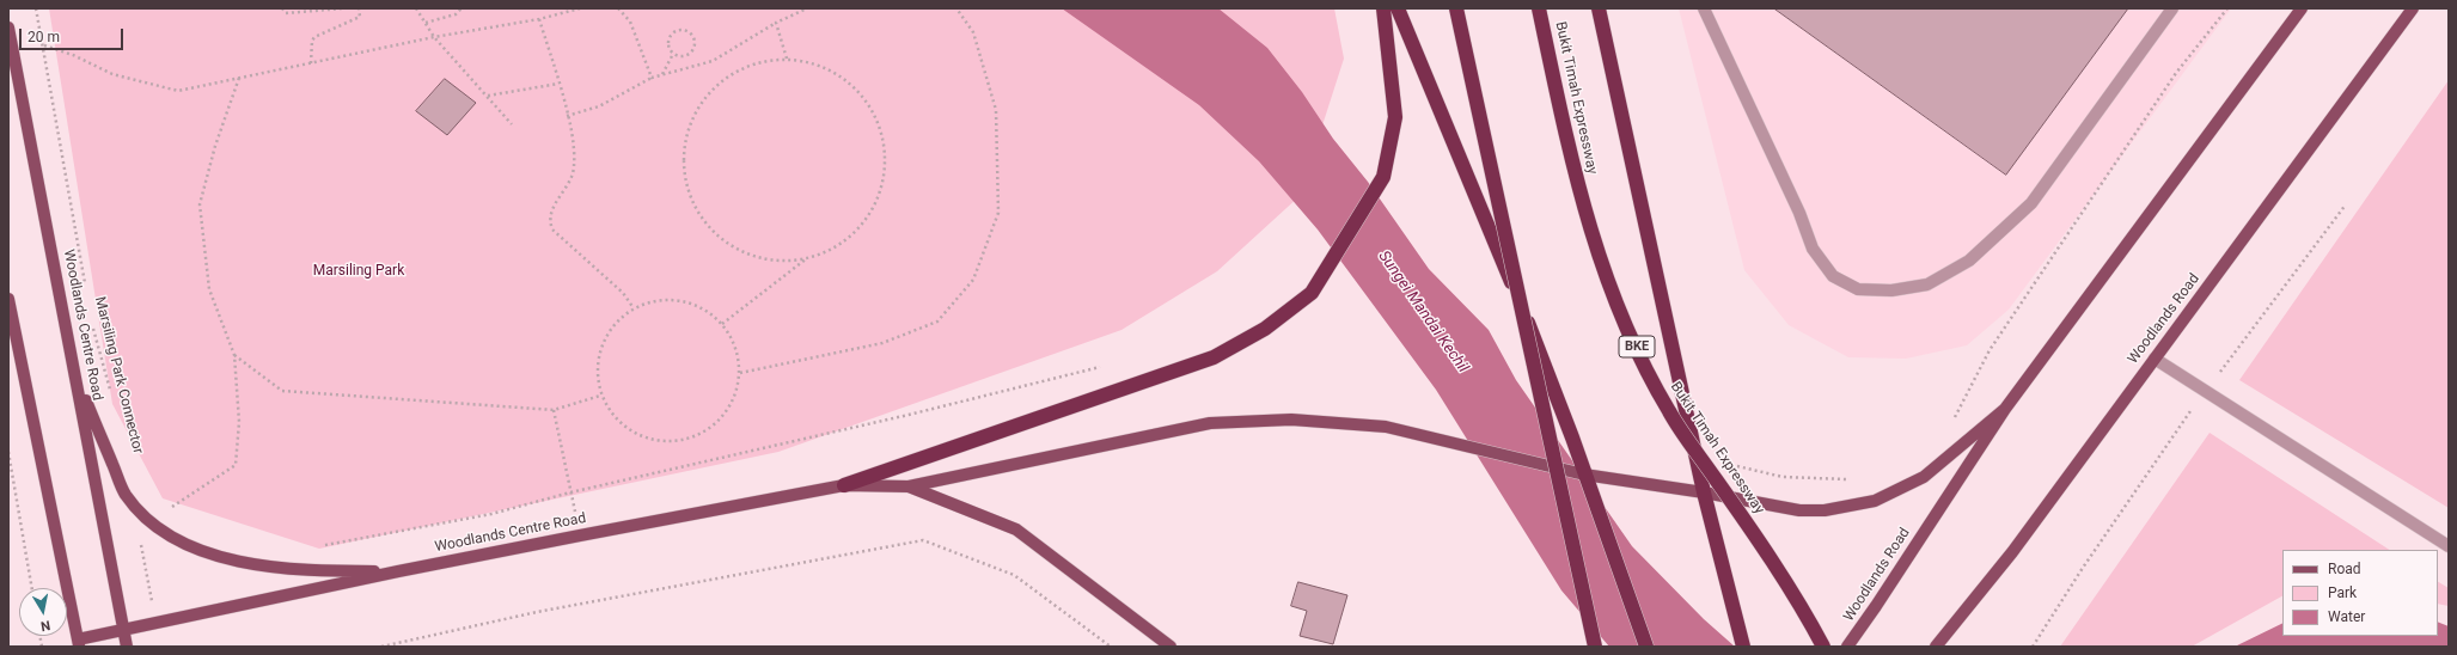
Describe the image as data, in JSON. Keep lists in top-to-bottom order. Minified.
{"streets":{"highway":["Bukit Timah Expressway","BKE"],"main road":["Woodlands Road","Woodlands Centre Road"],"path":["Marsiling Park Connector"]},"water":["Sungei Mandai Kechil"],"parks":["Marsiling Park"],"legend":["Road","Park","Water"],"scale_bar":"20 m","north":"bottom"}
